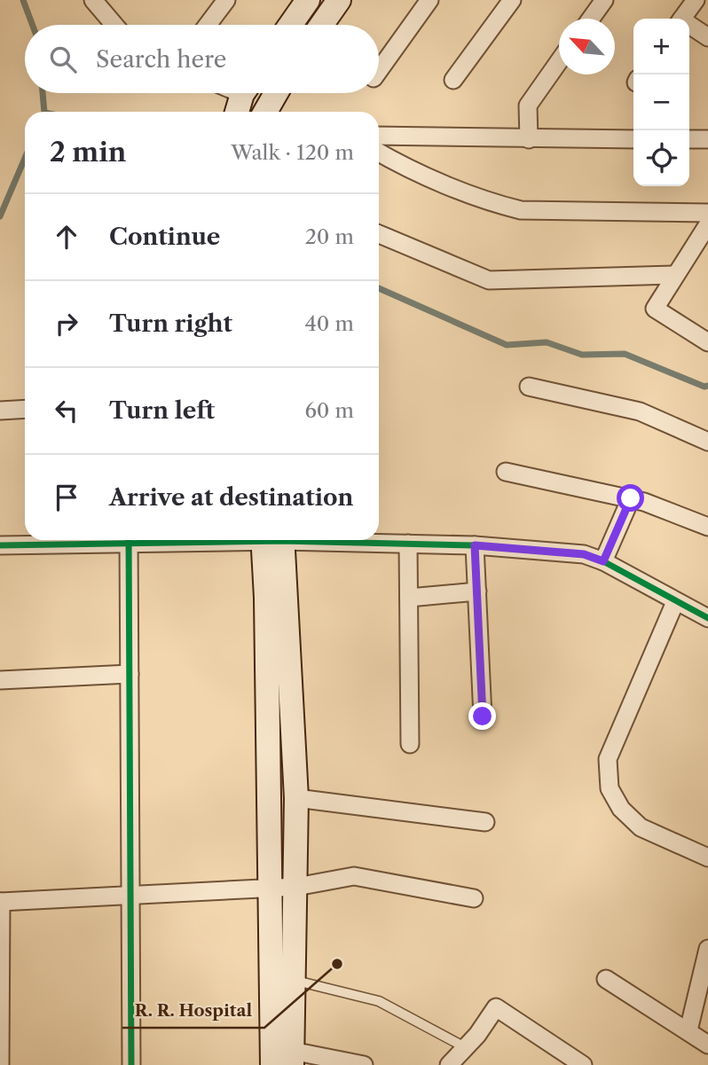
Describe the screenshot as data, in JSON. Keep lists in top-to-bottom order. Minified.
{"places":["R. R. Hospital"],"north":"top left","page":{"map_buttons":["+","−"],"search":"Search here","heading":["2 min","Walk · 120 m"],"list":[["Continue","20 m"],["Turn right","40 m"],["Turn left","60 m"],"Arrive at destination"]}}
